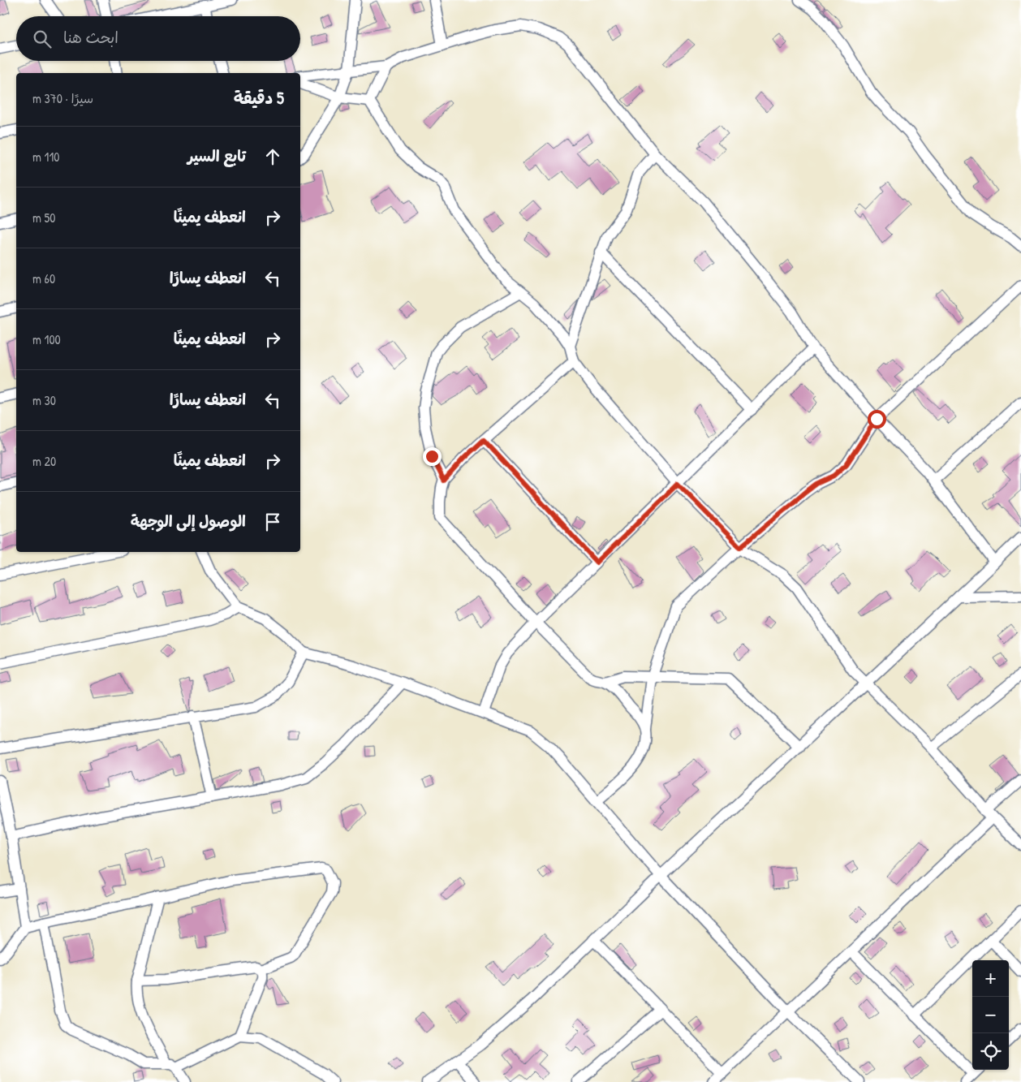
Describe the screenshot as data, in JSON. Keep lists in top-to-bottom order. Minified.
{"page":{"search":"ابحث هنا","heading":["5 دقيقة","سيرًا · 370 m"],"list":[["تابع السير","110 m"],["انعطف يمينًا","50 m"],["انعطف يسارًا","60 m"],["انعطف يمينًا","100 m"],["انعطف يسارًا","30 m"],["انعطف يمينًا","20 m"],"الوصول إلى الوجهة"],"map_buttons":["+","−"]}}
